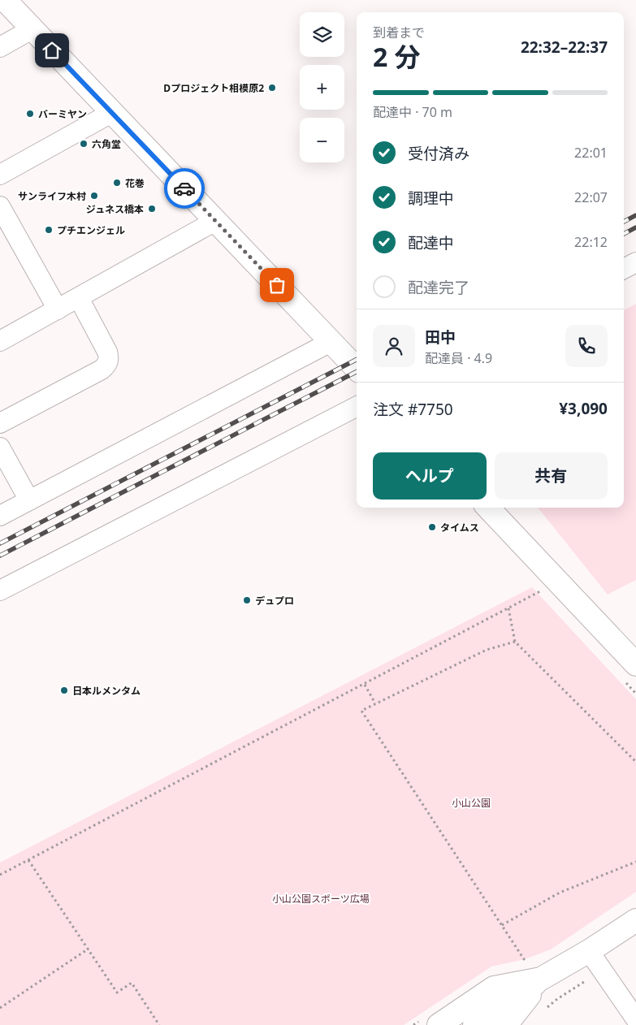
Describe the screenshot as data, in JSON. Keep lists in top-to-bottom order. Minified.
{"parks":["小山公園","小山公園スポーツ広場"],"places":["Dプロジェクト相模原2","バーミヤン","六角堂","花巻","サンライフ木村","ジュネス橋本","プチエンジェル","タイムス","デュプロ","日本ルメンタム"],"page":{"map_buttons":["+","−"],"heading":["2 分","到着まで","22:32–22:37"],"panel":["田中","配達員 · 4.9","注文 #7750","¥3,090"],"bar":"配達中 · 70 m","list":[["受付済み","22:01"],["調理中","22:07"],["配達中","22:12"],"配達完了"],"buttons":["ヘルプ","共有"]}}
